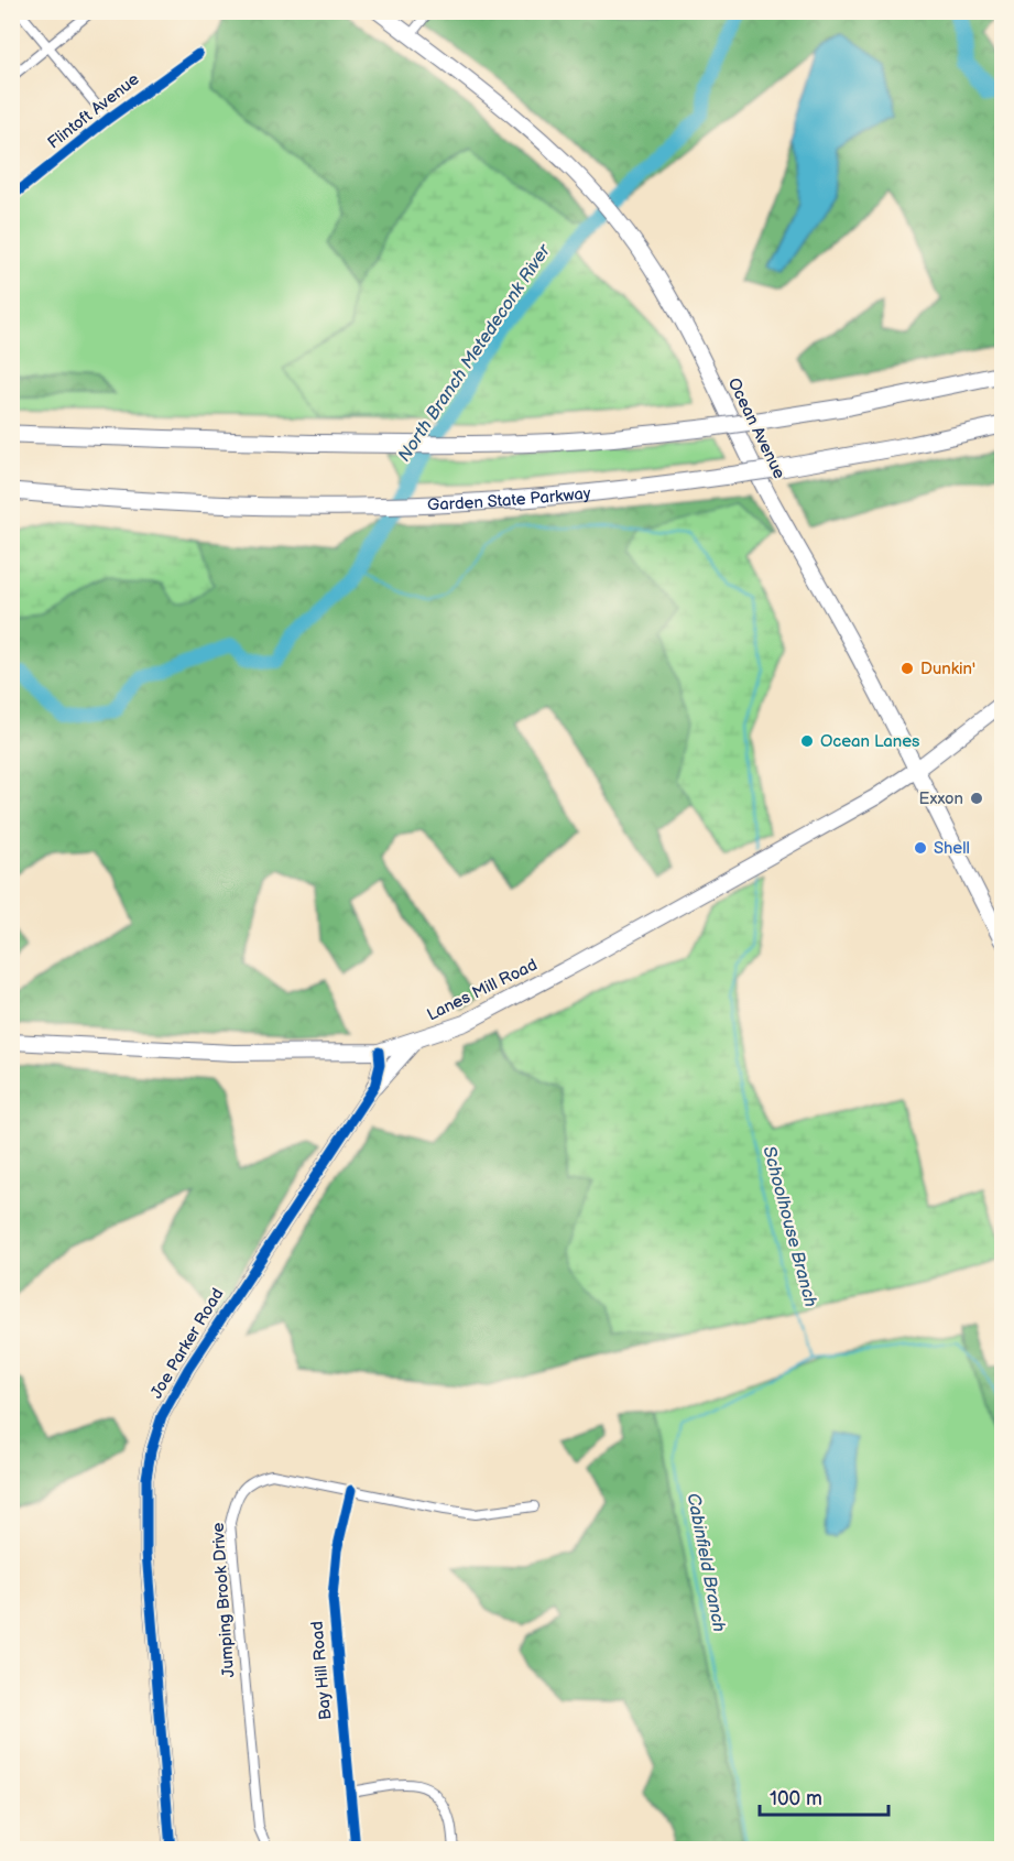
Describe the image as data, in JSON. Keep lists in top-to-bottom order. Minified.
{"streets":{"highway":["Garden State Parkway"],"main road":["Ocean Avenue","Lanes Mill Road"],"street":["Flintoft Avenue","Joe Parker Road","Jumping Brook Drive","Bay Hill Road"]},"crossings":[["Ocean Avenue","Lanes Mill Road"],["Lanes Mill Road","Joe Parker Road"],["Jumping Brook Drive","Bay Hill Road"]],"water":["North Branch Metedeconk River","Schoolhouse Branch","Cabinfield Branch"],"places":["Dunkin'","Ocean Lanes","Exxon","Shell"],"scale_bar":"100 m"}
